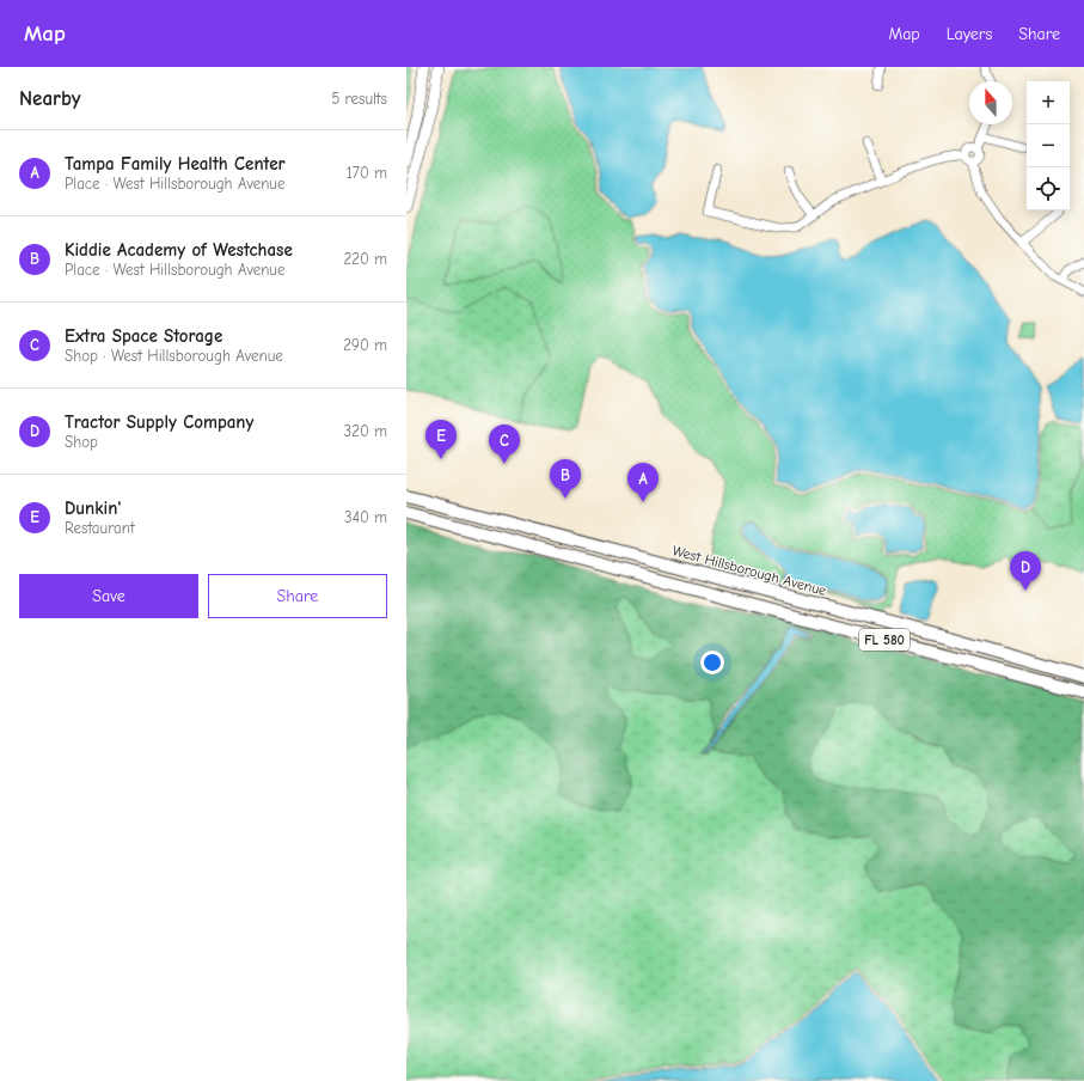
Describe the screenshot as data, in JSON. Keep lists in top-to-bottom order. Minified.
{"streets":{"main road":["West Hillsborough Avenue","FL 580"]},"north":"top","page":{"header":"Map","nav":["Map","Layers","Share"],"heading":["Nearby","5 results"],"map_buttons":["+","−"],"list":[{"mark":"A","name":"Tampa Family Health Center","note":"Place · West Hillsborough Avenue","value":"170 m"},{"mark":"B","name":"Kiddie Academy of Westchase","note":"Place · West Hillsborough Avenue","value":"220 m"},{"mark":"C","name":"Extra Space Storage","note":"Shop · West Hillsborough Avenue","value":"290 m"},{"mark":"D","name":"Tractor Supply Company","note":"Shop","value":"320 m"},{"mark":"E","name":"Dunkin'","note":"Restaurant","value":"340 m"}],"pins":["E","C","B","A","D"],"buttons":["Save","Share"]}}
